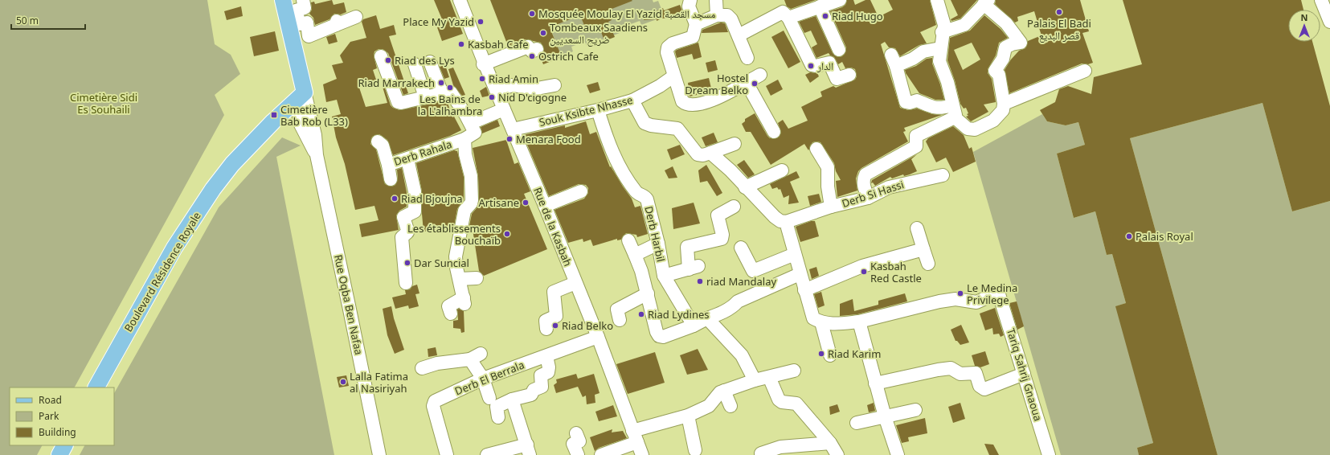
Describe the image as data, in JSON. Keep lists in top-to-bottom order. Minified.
{"streets":{"main road":["Boulevard Résidence Royale","Rue Oqba Ben Nafaa"],"street":["Souk Ksibte Nhasse","Derb Rahala","Derb Si Hassi","Rue de la Kasbah","Derb Harbil","Tariq Sahrij Gnaoua","Derb El Berrala"]},"crossings":[["Souk Ksibte Nhasse","Rue de la Kasbah"],["Souk Ksibte Nhasse","Derb Harbil"],["Rue de la Kasbah","Derb El Berrala"],["Boulevard Résidence Royale","Rue Oqba Ben Nafaa"]],"parks":["Cimetière Sidi Es Souhaili"],"places":{"other":["Palais El Badi قصر البديع","Mosquée Moulay El Yazid مسجد القصبة","Riad Hugo","Place My Yazid","Tombeaux Saadiens ضريح السعديين","Kasbah Cafe","Ostrich Cafe","Riad des Lys","الدار","Riad Amin","Riad Marrakech","Hostel Dream Belko","Les Bains de la L'alhambra","Nid D'cigogne","Menara Food","Riad Bjoujna","Artisane","Les établissements Bouchaïb","Palais Royal","Dar Suncial","Kasbah Red Castle","riad Mandalay","Le Medina Privilege","Riad Lydines","Riad Belko","Riad Karim","Lalla Fatima al Nasiriyah"],"transit":["Cimetière Bab Rob (L33)"]},"legend":["Road","Park","Building"],"scale_bar":"50 m","north":"top"}
